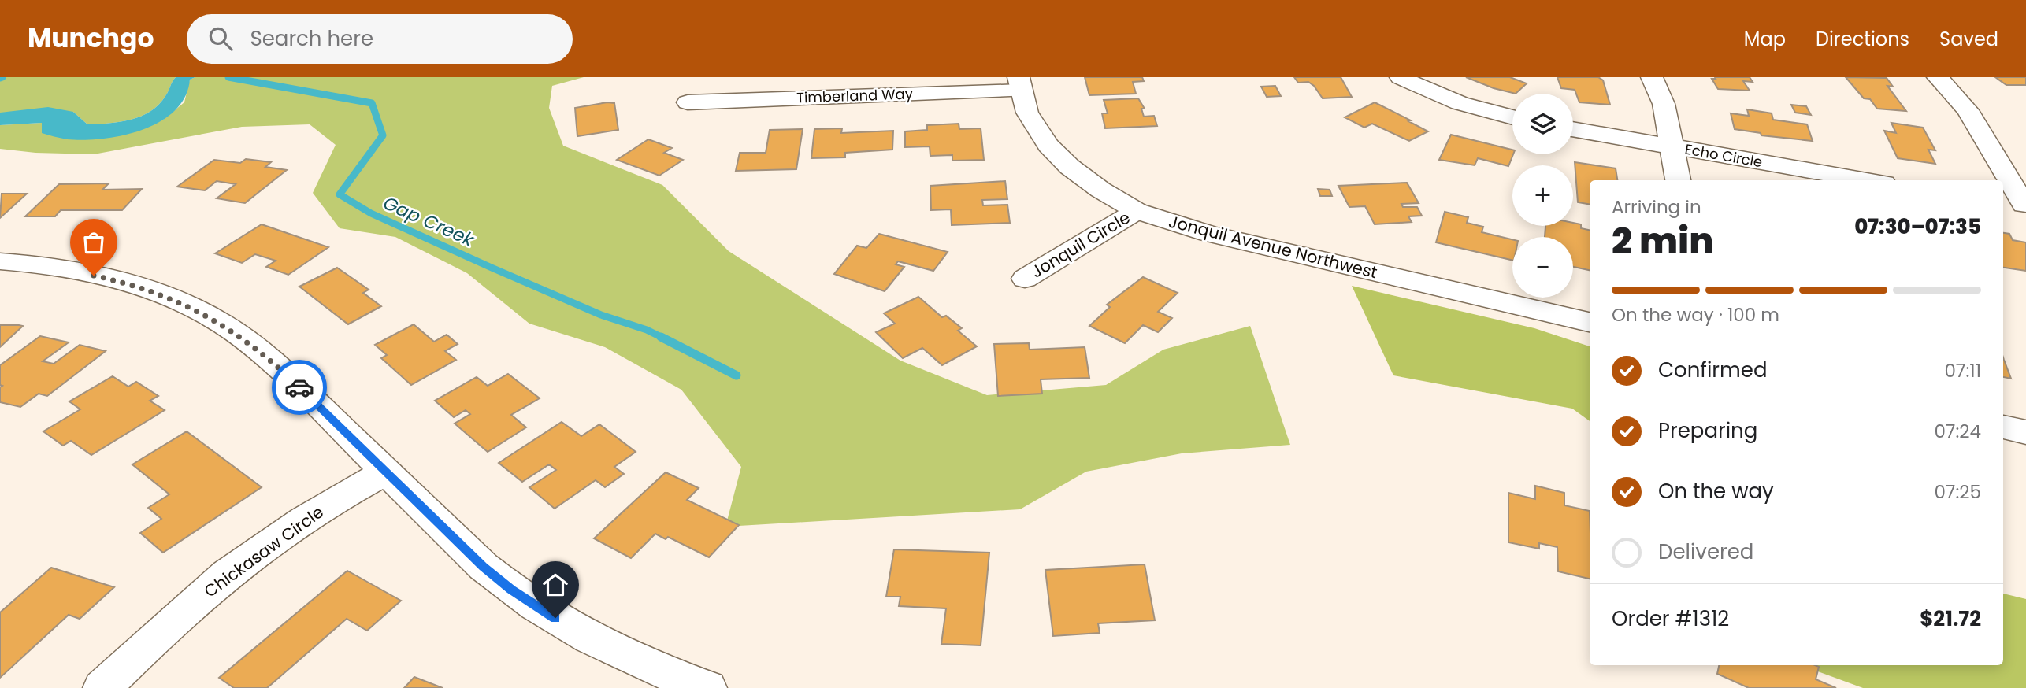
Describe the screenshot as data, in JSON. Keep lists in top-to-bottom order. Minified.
{"streets":{"street":["Timberland Way","Echo Circle","Jonquil Circle","Jonquil Avenue Northwest","Chickasaw Circle"]},"crossings":[["Timberland Way","Jonquil Avenue Northwest"],["Jonquil Circle","Jonquil Avenue Northwest"]],"water":["Gap Creek"],"page":{"header":"Munchgo","search":"Search here","nav":["Map","Directions","Saved"],"map_buttons":["+","−"],"heading":["2 min","Arriving in","07:30–07:35"],"panel":["Order #1312","$21.72"],"bar":"On the way · 100 m","list":[["Confirmed","07:11"],["Preparing","07:24"],["On the way","07:25"],"Delivered"]}}
